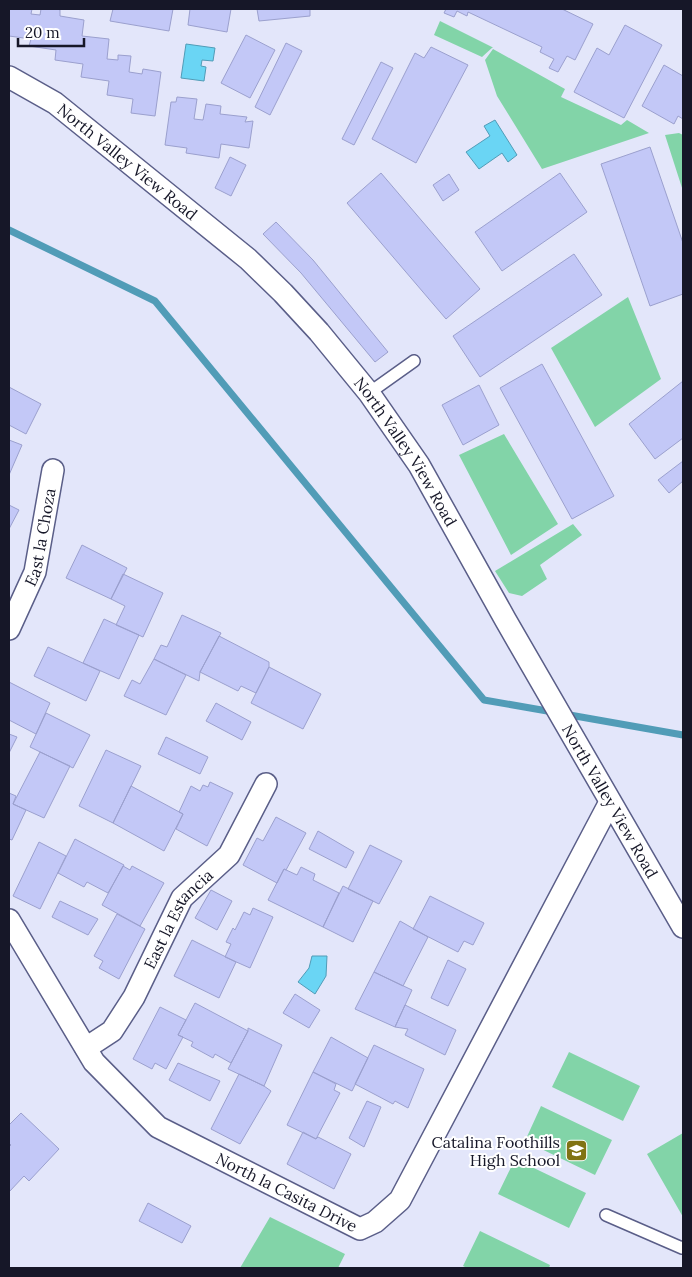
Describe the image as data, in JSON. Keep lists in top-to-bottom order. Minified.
{"streets":{"street":["North Valley View Road","East la Choza","East la Estancia","North la Casita Drive"]},"crossings":[["North Valley View Road","North la Casita Drive"],["East la Estancia","North la Casita Drive"]],"places":{"school or university":["Catalina Foothills High School"]},"scale_bar":"20 m"}
